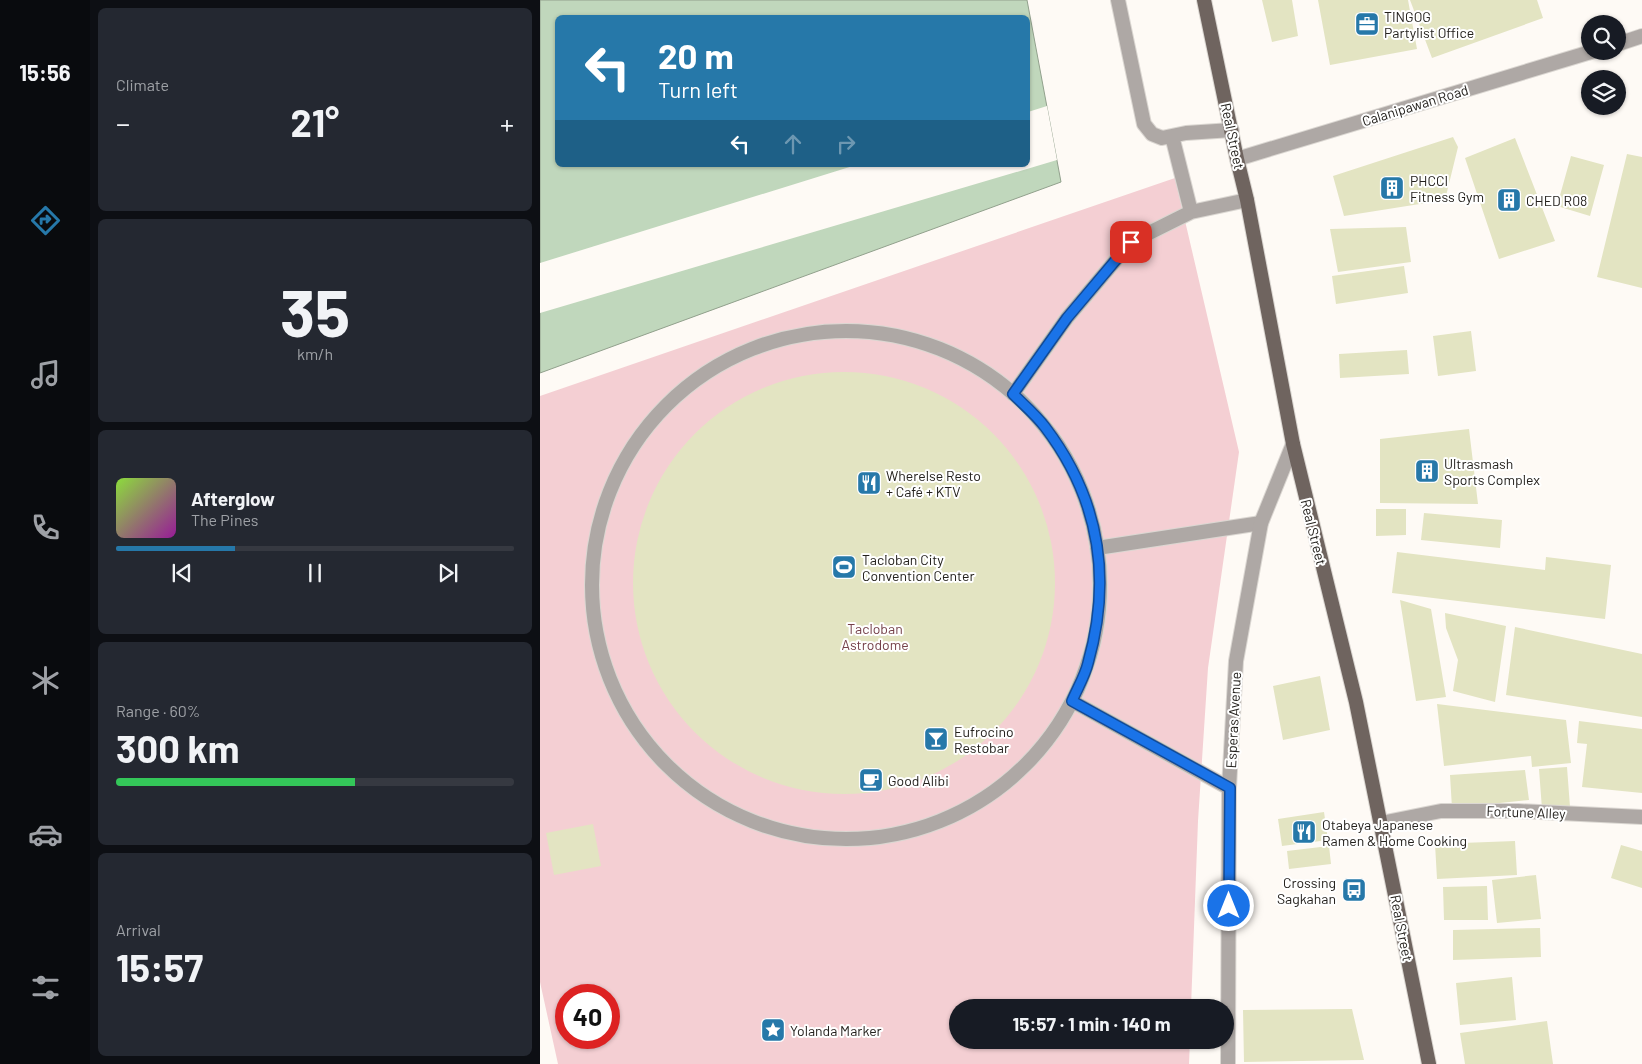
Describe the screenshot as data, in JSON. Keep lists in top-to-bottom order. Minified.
{"streets":{"main road":["Real Street"],"street":["Calanipawan Road","Esperas Avenue","Fortune Alley"]},"crossings":[["Calanipawan Road","Real Street"],["Real Street","Esperas Avenue"],["Real Street","Fortune Alley"]],"parks":["Tacloban Astrodome"],"places":{"office":["TINGOG Partylist Office"],"building":["PHCCI Fitness Gym","CHED R08","Ultrasmash Sports Complex"],"restaurant":["Wherelse Resto + Café + KTV","Otabeya Japanese Ramen & Home Cooking"],"sports":["Tacloban City Convention Center"],"bar":["Eufrocino Restobar"],"cafe":["Good Alibi"],"bus stop":["Crossing Sagkahan"],"place":["Yolanda Marker"]},"page":{"tabs":"15:56","tile":["Climate",["35","km/h"],["Range · 60%","300 km"],["Arrival","15:57"]],"turn":["20 m","Turn left"],"heat":["−","21°","+"],"song":["Afterglow","The Pines"],"limit":"40","trip":"15:57 · 1 min · 140 m"}}
